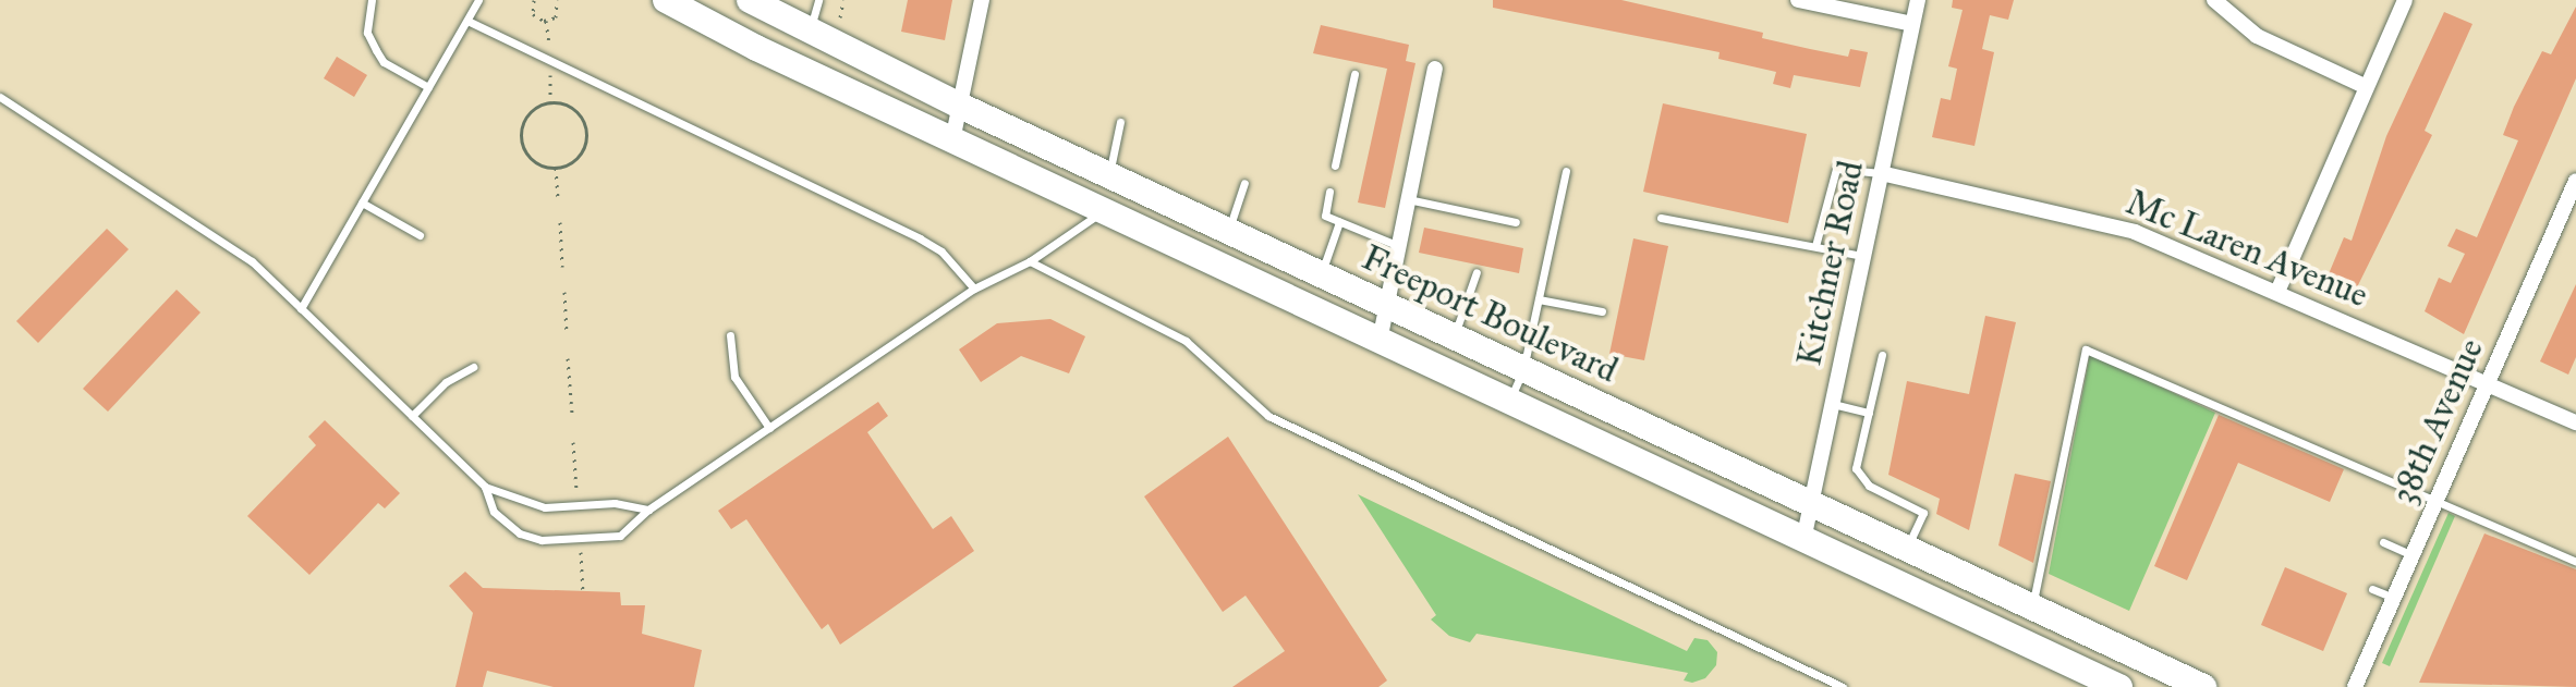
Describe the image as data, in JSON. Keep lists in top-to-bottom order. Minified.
{"streets":{"main road":["Freeport Boulevard"],"street":["Mc Laren Avenue","Kitchner Road","38th Avenue"]},"crossings":[["Mc Laren Avenue","Kitchner Road"],["Mc Laren Avenue","38th Avenue"],["Kitchner Road","Freeport Boulevard"]]}
